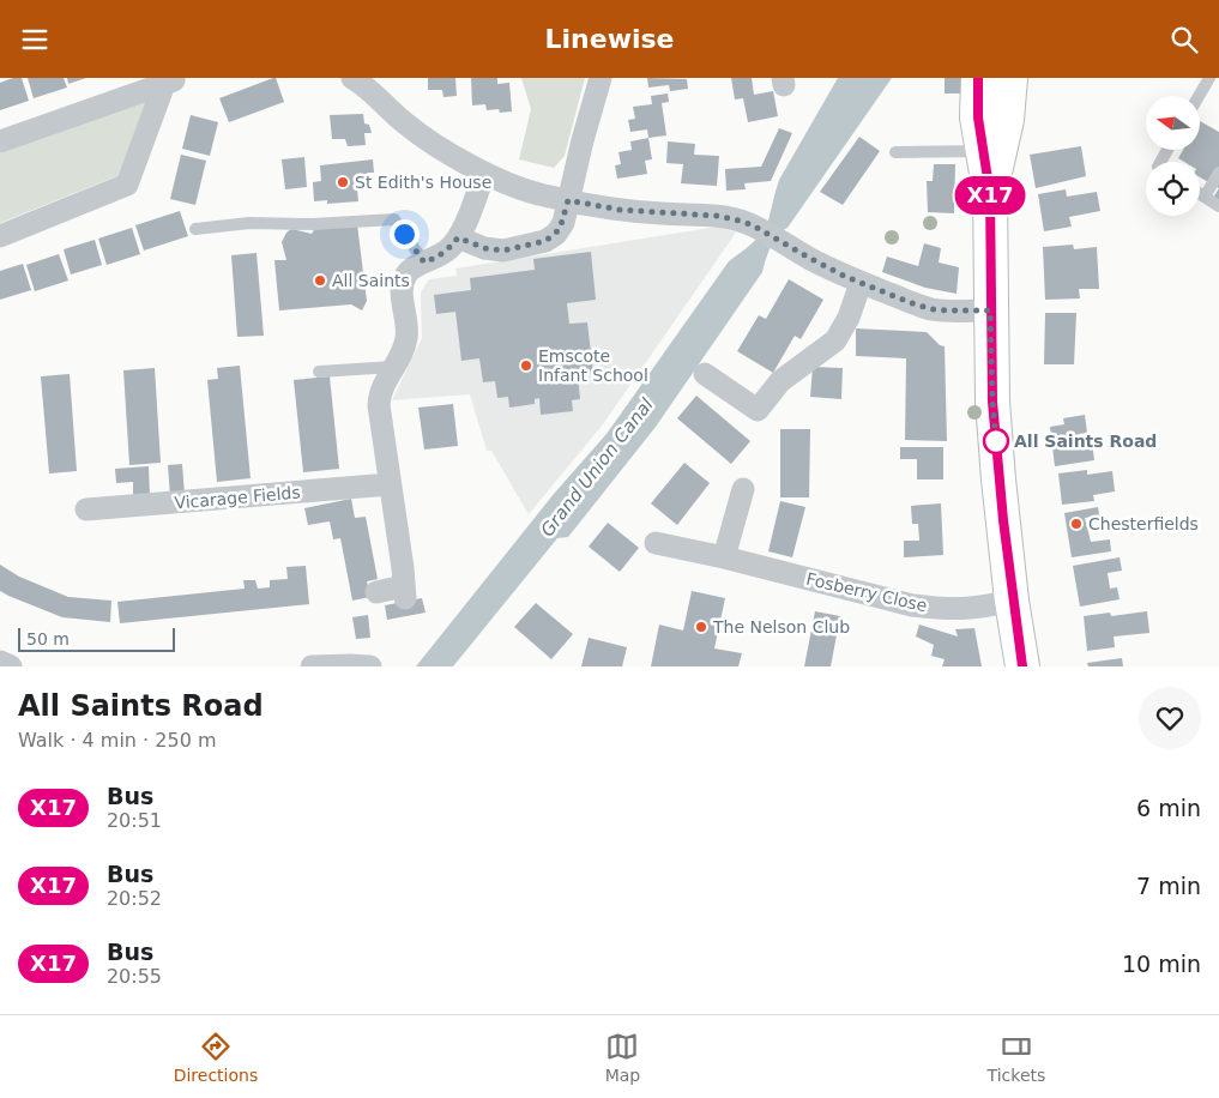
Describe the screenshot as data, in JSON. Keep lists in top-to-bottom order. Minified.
{"streets":{"street":["Vicarage Fields","Fosberry Close"]},"water":["Grand Union Canal"],"places":["St Edith's House","All Saints","Emscote Infant School","All Saints Road","Chesterfields","The Nelson Club"],"lines":["bus line X17"],"scale_bar":"50 m","north":"left","page":{"header":"Linewise","on_map":"X17","scale":"50 m","heading":["All Saints Road","Walk · 4 min · 250 m"],"list":[{"mark":"X17","name":"Bus","note":"20:51","value":"6 min"},{"mark":"X17","name":"Bus","note":"20:52","value":"7 min"},{"mark":"X17","name":"Bus","note":"20:55","value":"10 min"}],"tabs":["Directions","Map","Tickets"]}}
